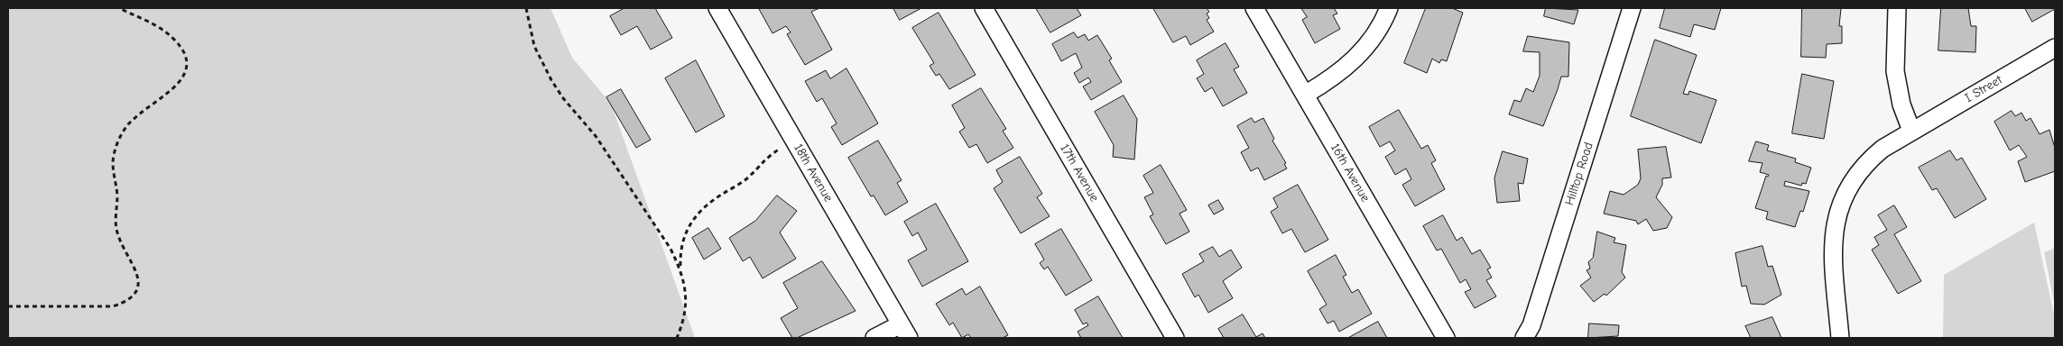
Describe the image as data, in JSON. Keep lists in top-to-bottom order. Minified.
{"streets":{"street":["I Street","18th Avenue","17th Avenue","16th Avenue","Hilltop Road"]}}
